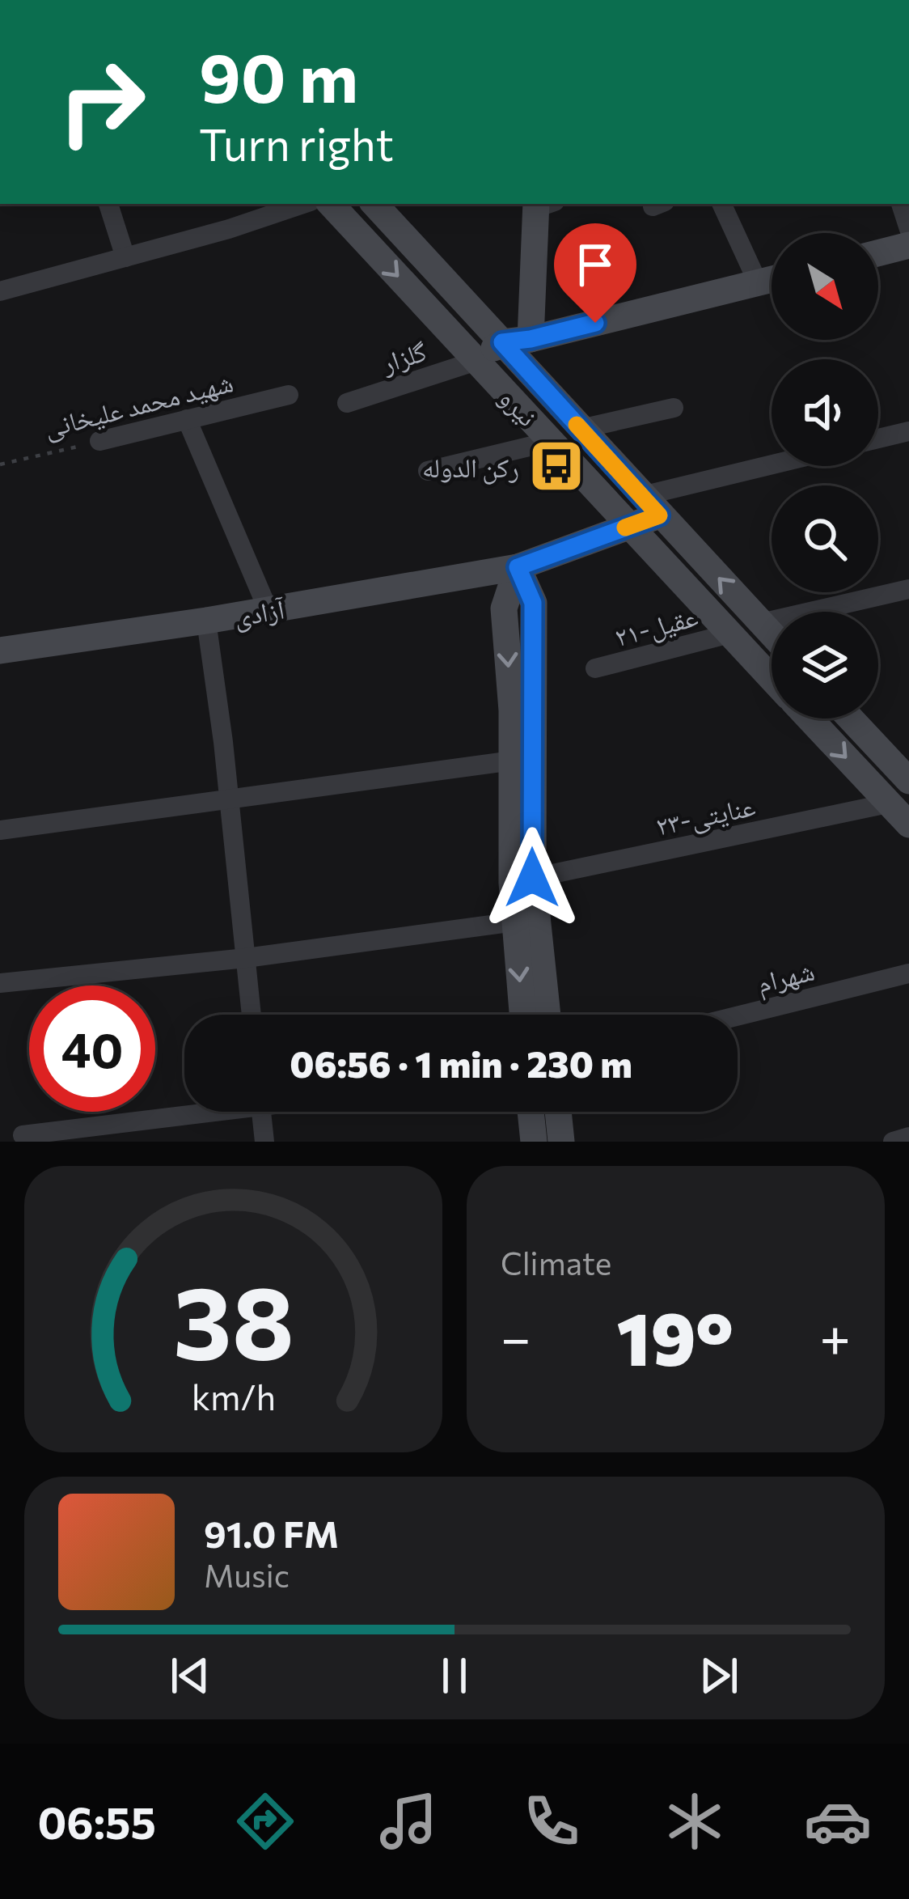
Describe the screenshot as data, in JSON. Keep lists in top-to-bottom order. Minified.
{"streets":{"main road":["نیرو","آزادی"],"street":["گلزار","شهید محمد علیخانی","۲۱-عقیل","۲۳-عنایتی","شهرام"]},"crossings":[["گلزار","نیرو"],["نیرو","آزادی"],["نیرو","۲۱-عقیل"],["نیرو","۲۳-عنایتی"]],"places":{"bus stop":["رکن الدوله"]},"north":"bottom right","page":{"turn":["90 m","Turn right"],"limit":"40","trip":"06:56 · 1 min · 230 m","tile":"Climate","heat":["−","19°","+"],"song":["91.0 FM","Music"],"tabs":"06:55","gauge":["38","km/h"]}}
